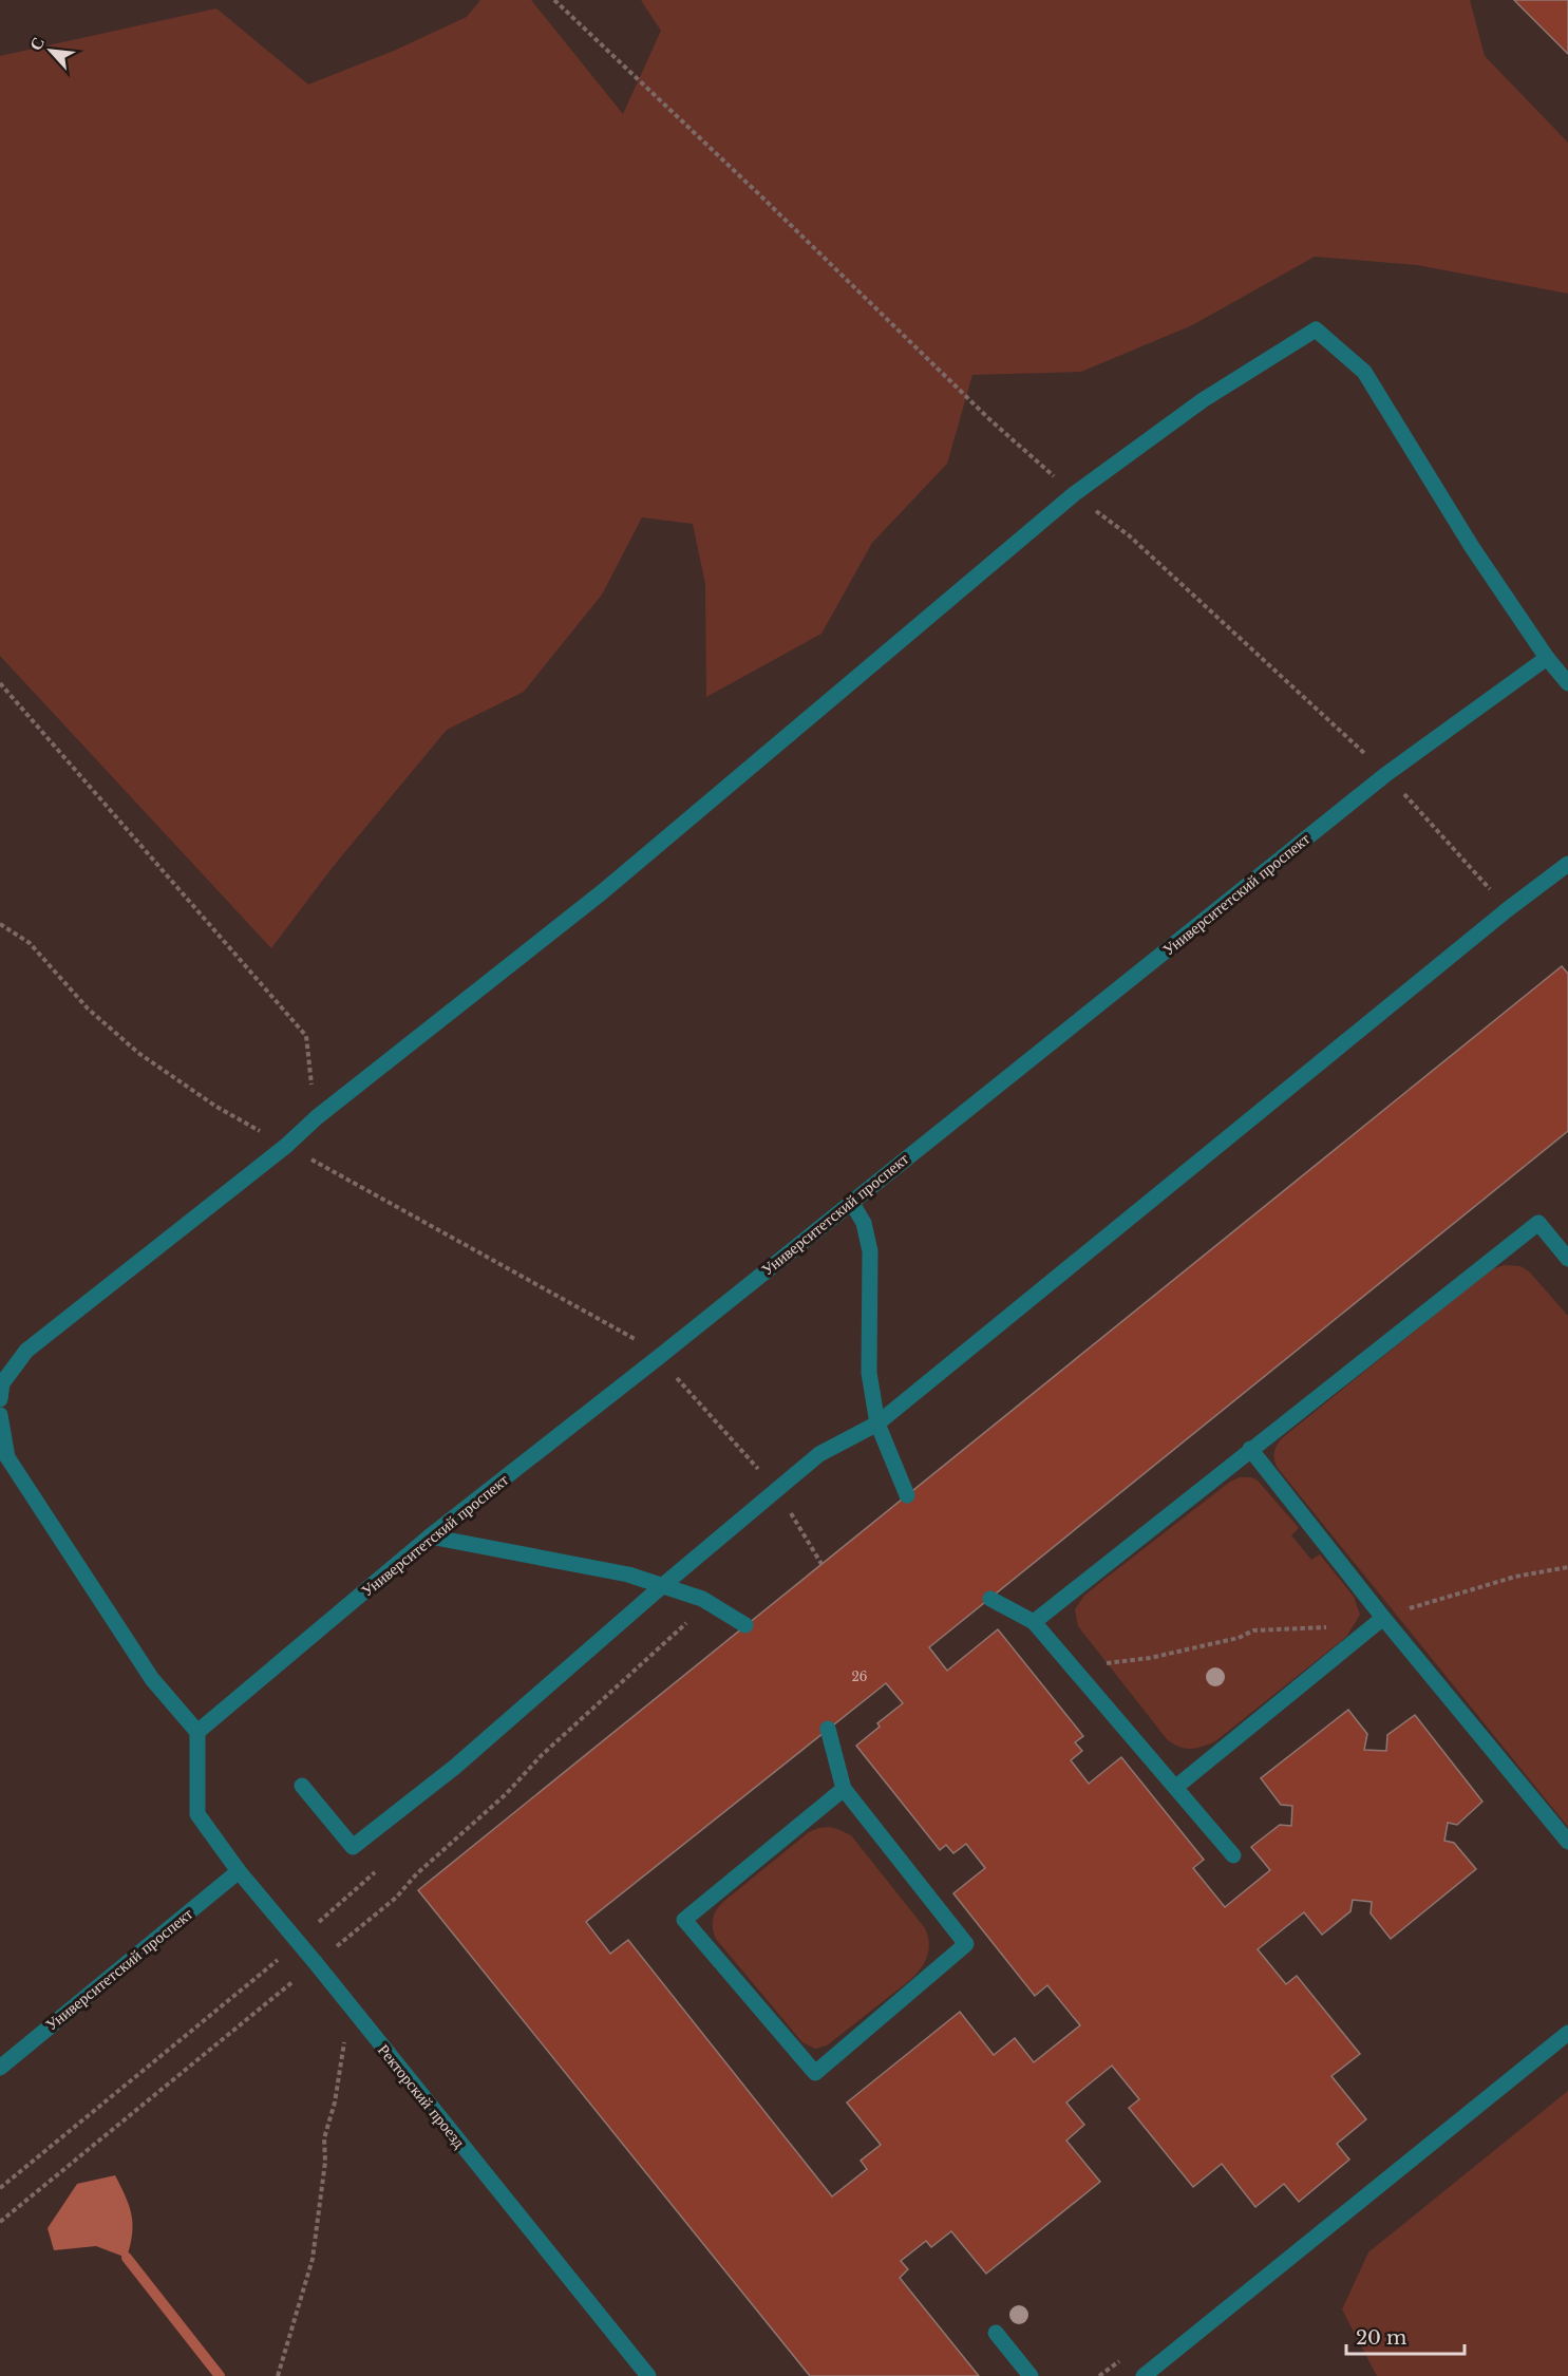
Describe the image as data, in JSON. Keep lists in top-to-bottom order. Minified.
{"streets":{"street":["Университетский проспект","Ректорский проезд"]},"crossings":[["Университетский проспект","Ректорский проезд"]],"house_numbers":["26"],"scale_bar":"20 m","north":"top left"}
